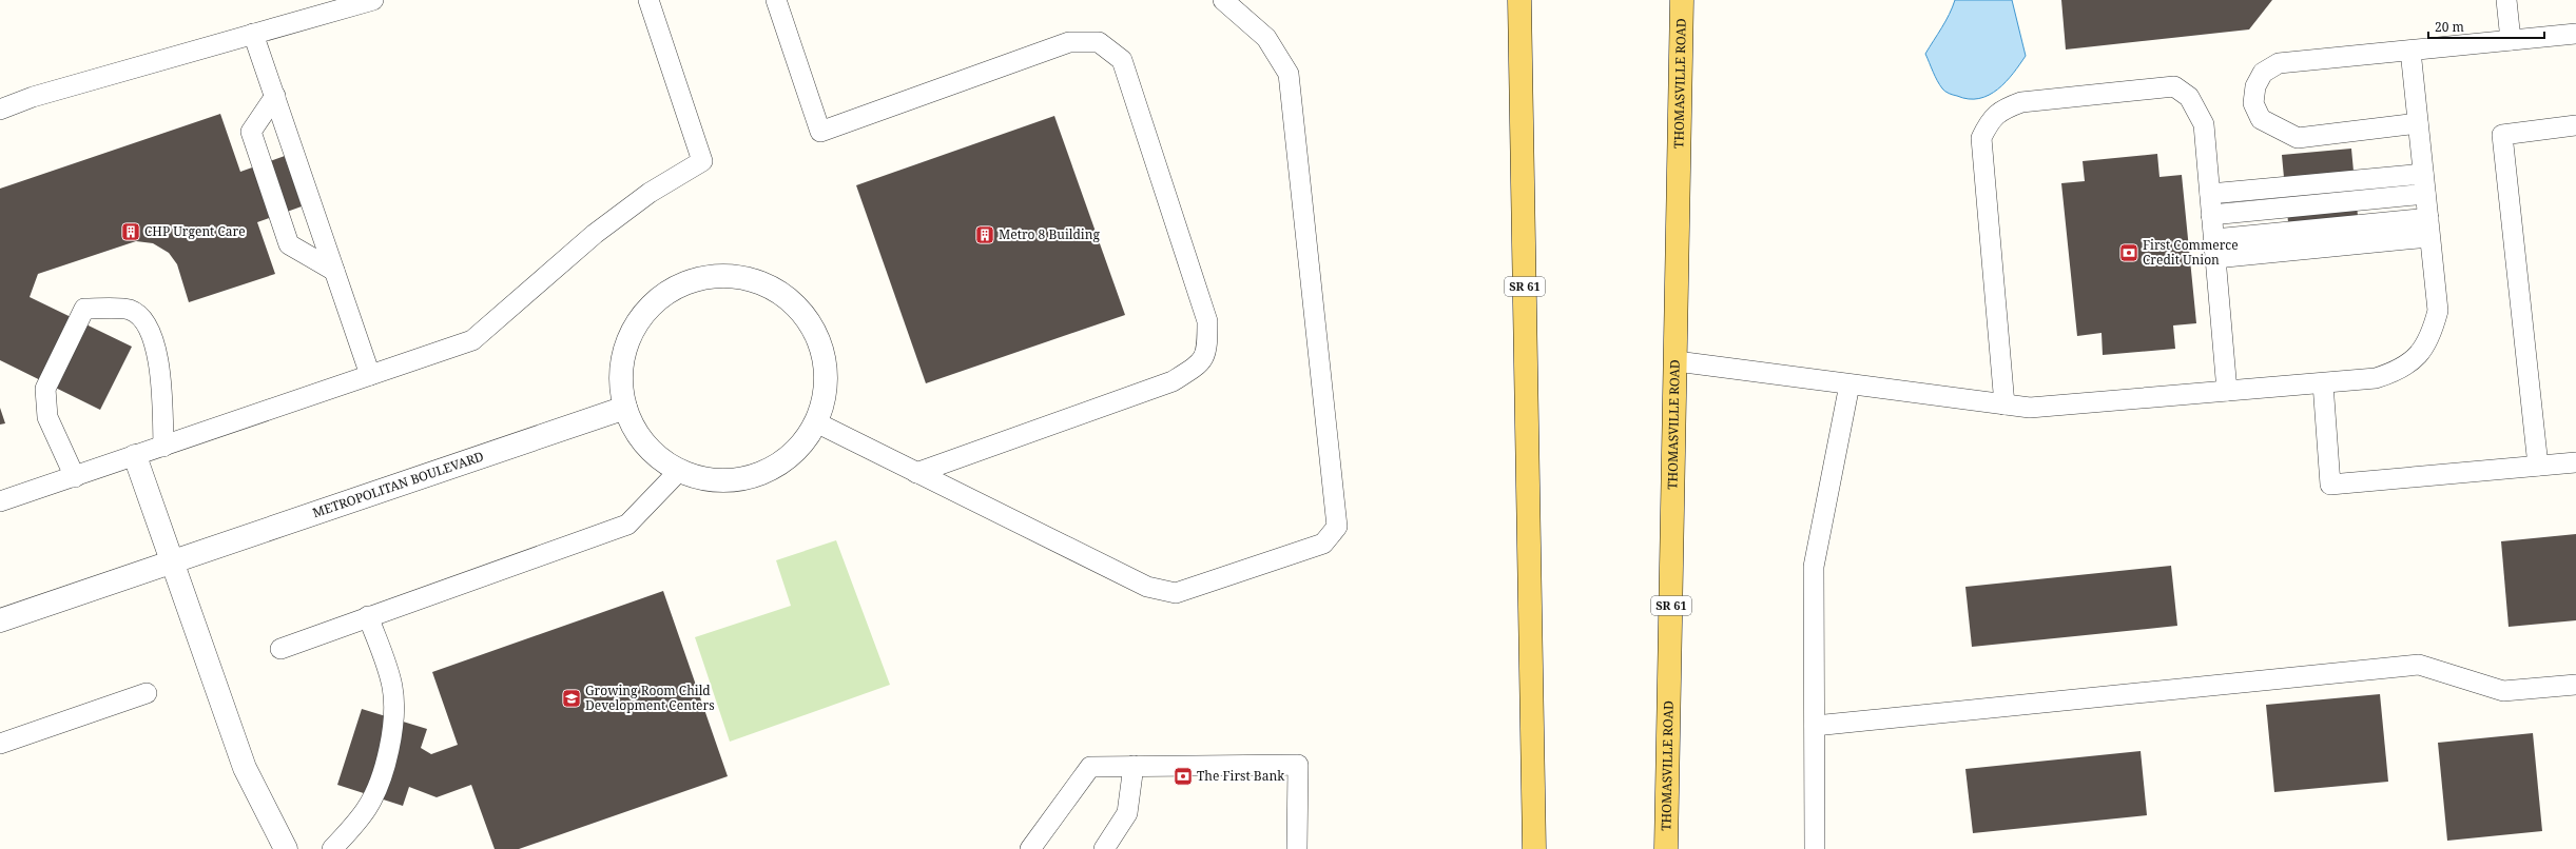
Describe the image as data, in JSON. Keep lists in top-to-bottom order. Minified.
{"streets":{"main road":["THOMASVILLE ROAD","SR 61"],"street":["METROPOLITAN BOULEVARD"]},"places":{"building":["CHP Urgent Care","Metro 8 Building"],"bank":["First Commerce Credit Union","The First Bank"],"school or university":["Growing Room Child Development Centers"]},"scale_bar":"20 m"}
